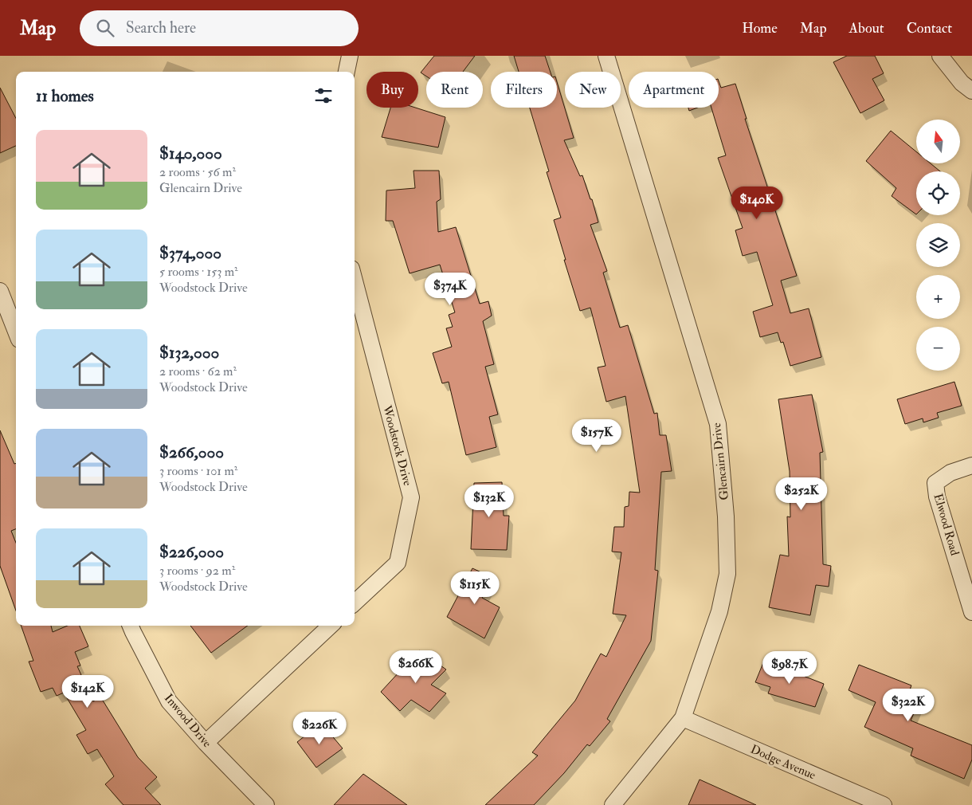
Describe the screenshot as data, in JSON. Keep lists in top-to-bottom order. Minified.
{"streets":{"street":["Woodstock Drive","Glencairn Drive","Elwood Road","Inwood Drive","Dodge Avenue"]},"crossings":[["Glencairn Drive","Dodge Avenue"]],"north":"top","page":{"header":"Map","search":"Search here","nav":["Home","Map","About","Contact"],"chip":["Buy","Rent","Filters","New","Apartment"],"heading":"11 homes","map_buttons":["+","−"],"list":[{"name":"$140,000","note":"2 rooms · 56 m² · Glencairn Drive"},{"name":"$374,000","note":"5 rooms · 153 m² · Woodstock Drive"},{"name":"$132,000","note":"2 rooms · 62 m² · Woodstock Drive"},{"name":"$266,000","note":"3 rooms · 101 m² · Woodstock Drive"},{"name":"$226,000","note":"3 rooms · 92 m² · Woodstock Drive"}],"price":["$140K","$374K","$157K","$252K","$132K","$115K","$266K","$98.7K","$142K","$322K","$226K"]}}
